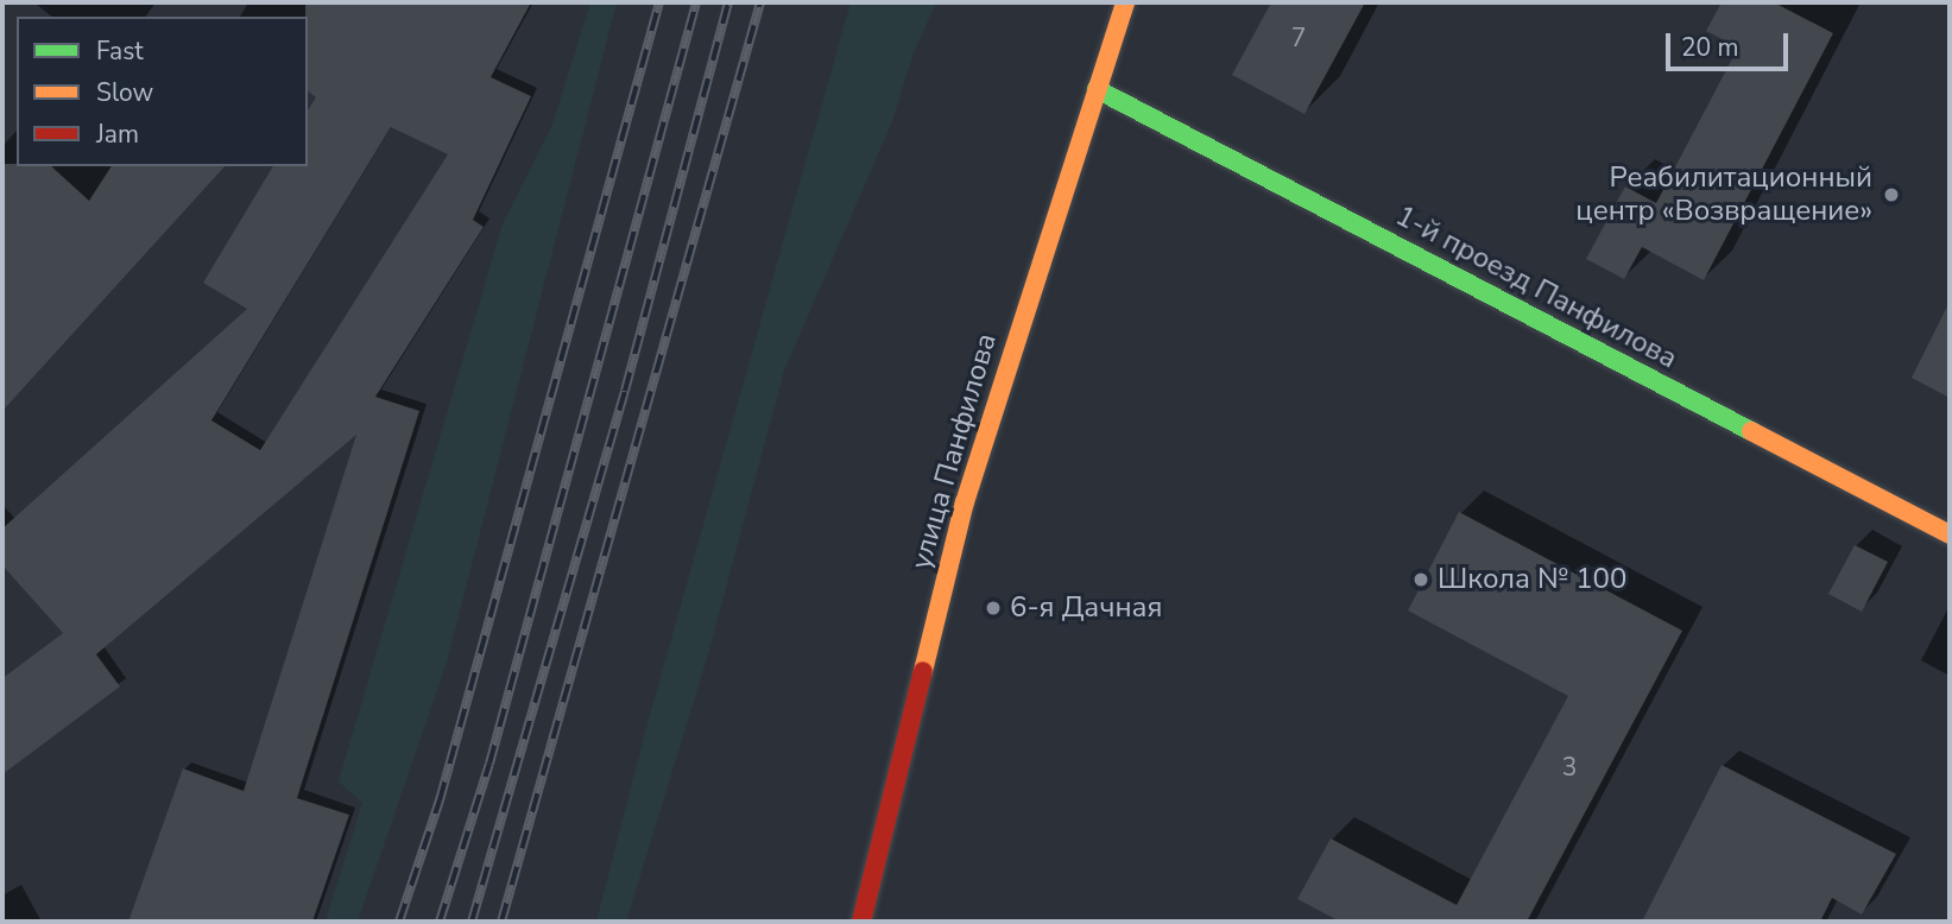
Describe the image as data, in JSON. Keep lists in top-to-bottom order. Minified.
{"streets":{"main road":["1-й проезд Панфилова","улица Панфилова"]},"crossings":[["1-й проезд Панфилова","улица Панфилова"]],"places":["Реабилитационный центр «Возвращение»","Школа № 100","6-я Дачная"],"house_numbers":["7","3"],"legend":["Fast","Slow","Jam"],"scale_bar":"20 m"}
